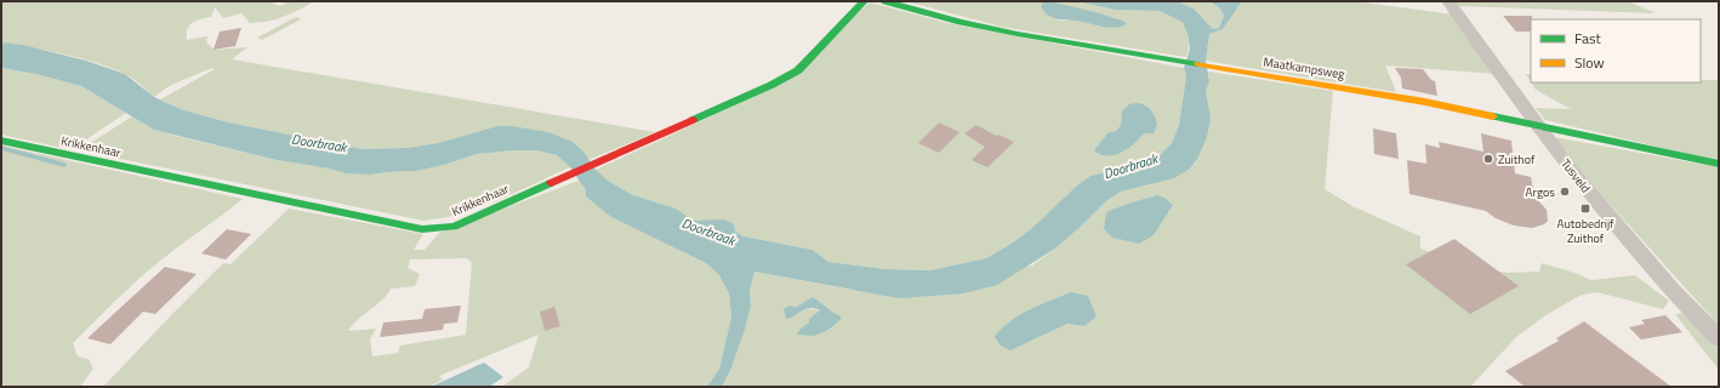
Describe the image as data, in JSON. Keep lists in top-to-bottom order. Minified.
{"streets":{"street":["Maatkampsweg","Krikkenhaar","Tusveld"]},"crossings":[["Maatkampsweg","Tusveld"]],"water":["Doorbraak"],"places":{"other":["Zuithof","Argos"],"transit":["Autobedrijf Zuithof"]},"legend":["Fast","Slow"]}
